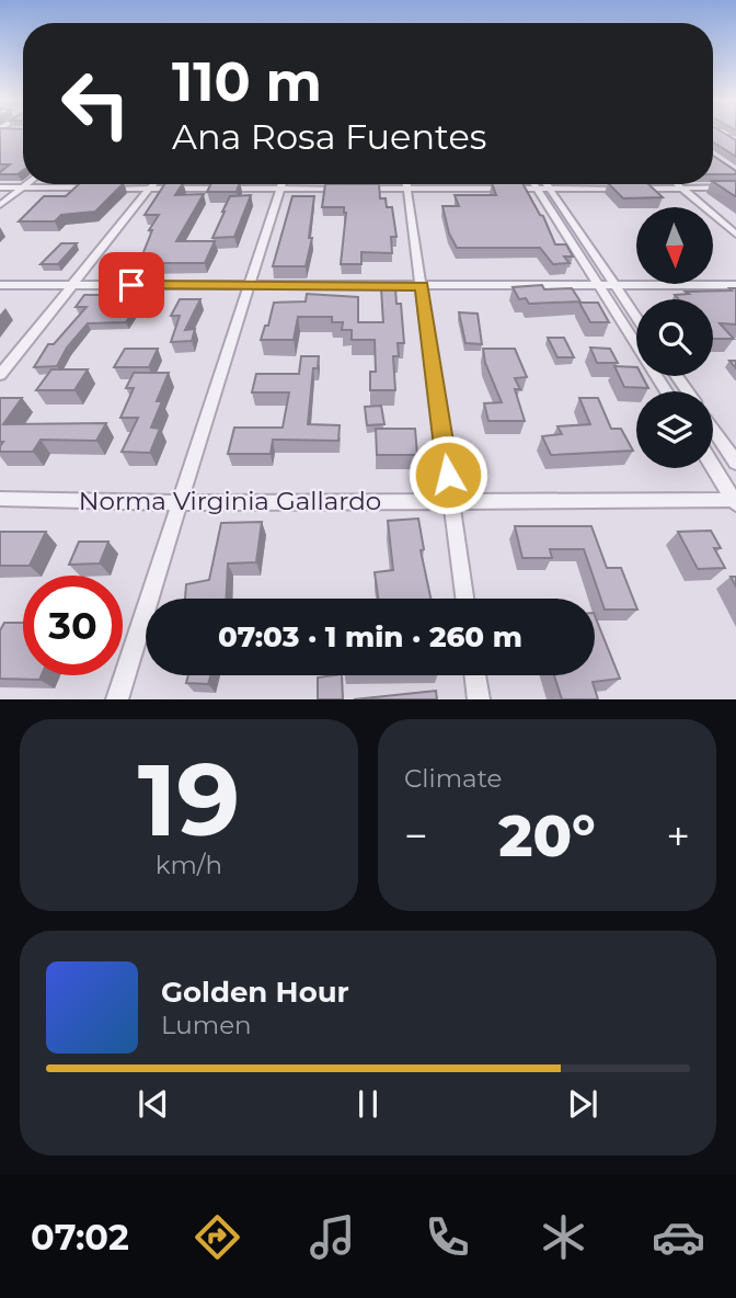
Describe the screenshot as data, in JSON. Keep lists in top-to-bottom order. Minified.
{"streets":{"street":["Norma Virginia Gallardo"]},"north":"bottom","page":{"turn":["110 m","Ana Rosa Fuentes"],"limit":"30","trip":"07:03 · 1 min · 260 m","tile":[["19","km/h"],"Climate"],"heat":["−","20°","+"],"song":["Golden Hour","Lumen"],"tabs":"07:02"}}
